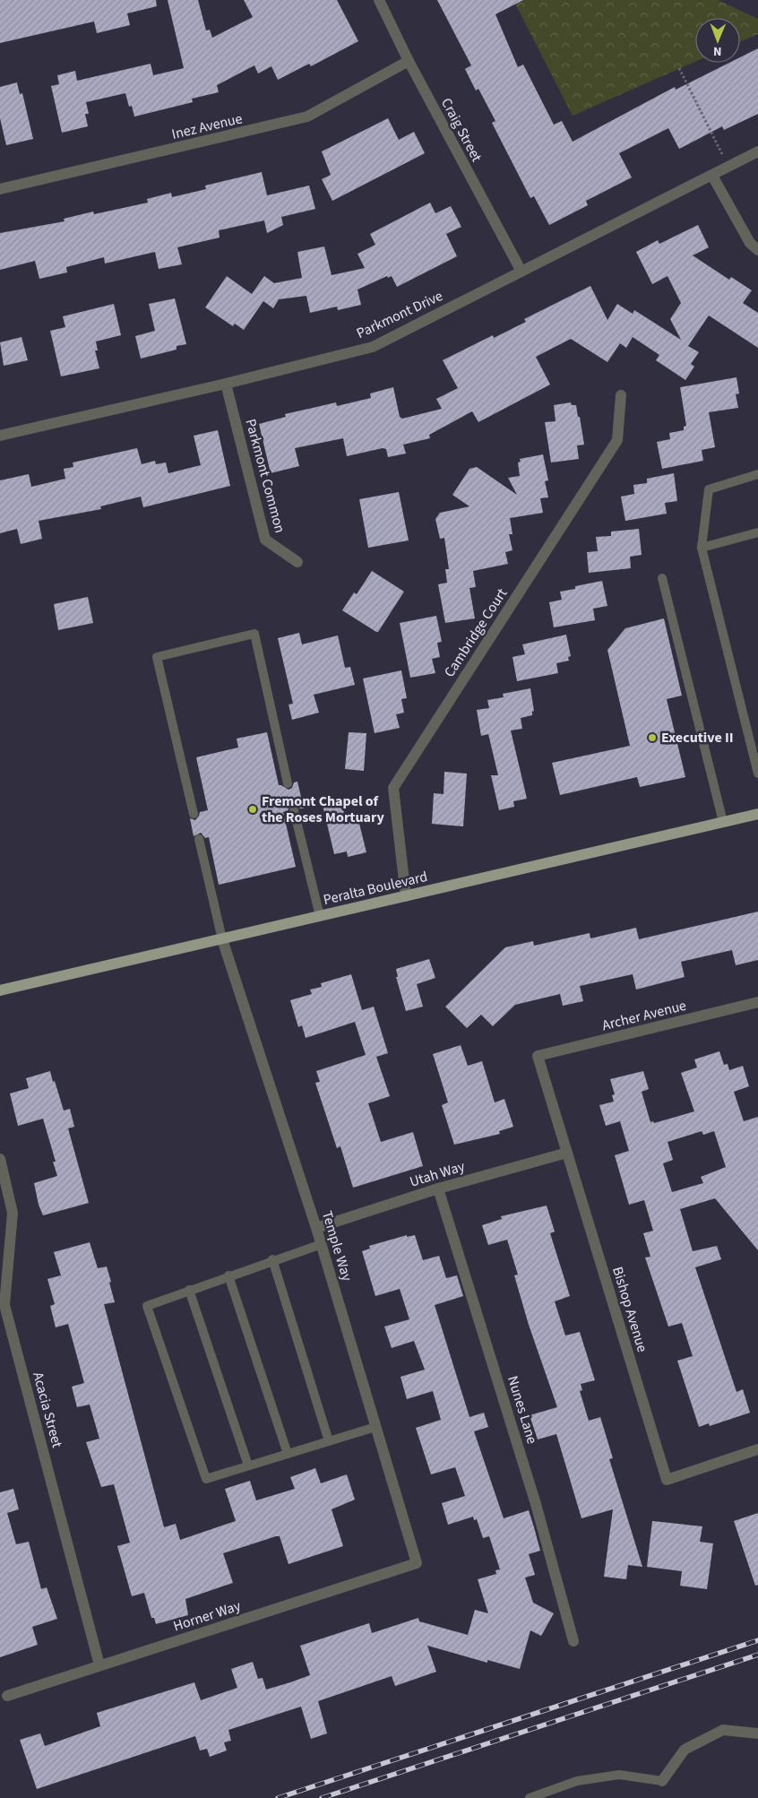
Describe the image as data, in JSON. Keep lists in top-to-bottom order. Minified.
{"streets":{"main road":["Peralta Boulevard"],"street":["Inez Avenue","Craig Street","Parkmont Drive","Parkmont Common","Cambridge Court","Archer Avenue","Utah Way","Temple Way","Bishop Avenue","Acacia Street","Nunes Lane","Horner Way"]},"crossings":[["Inez Avenue","Craig Street"],["Craig Street","Parkmont Drive"],["Parkmont Drive","Parkmont Common"],["Cambridge Court","Peralta Boulevard"],["Peralta Boulevard","Temple Way"],["Archer Avenue","Bishop Avenue"],["Utah Way","Temple Way"],["Utah Way","Bishop Avenue"],["Utah Way","Nunes Lane"],["Temple Way","Horner Way"],["Acacia Street","Horner Way"]],"places":["Executive II","Fremont Chapel of the Roses Mortuary"],"north":"bottom"}
